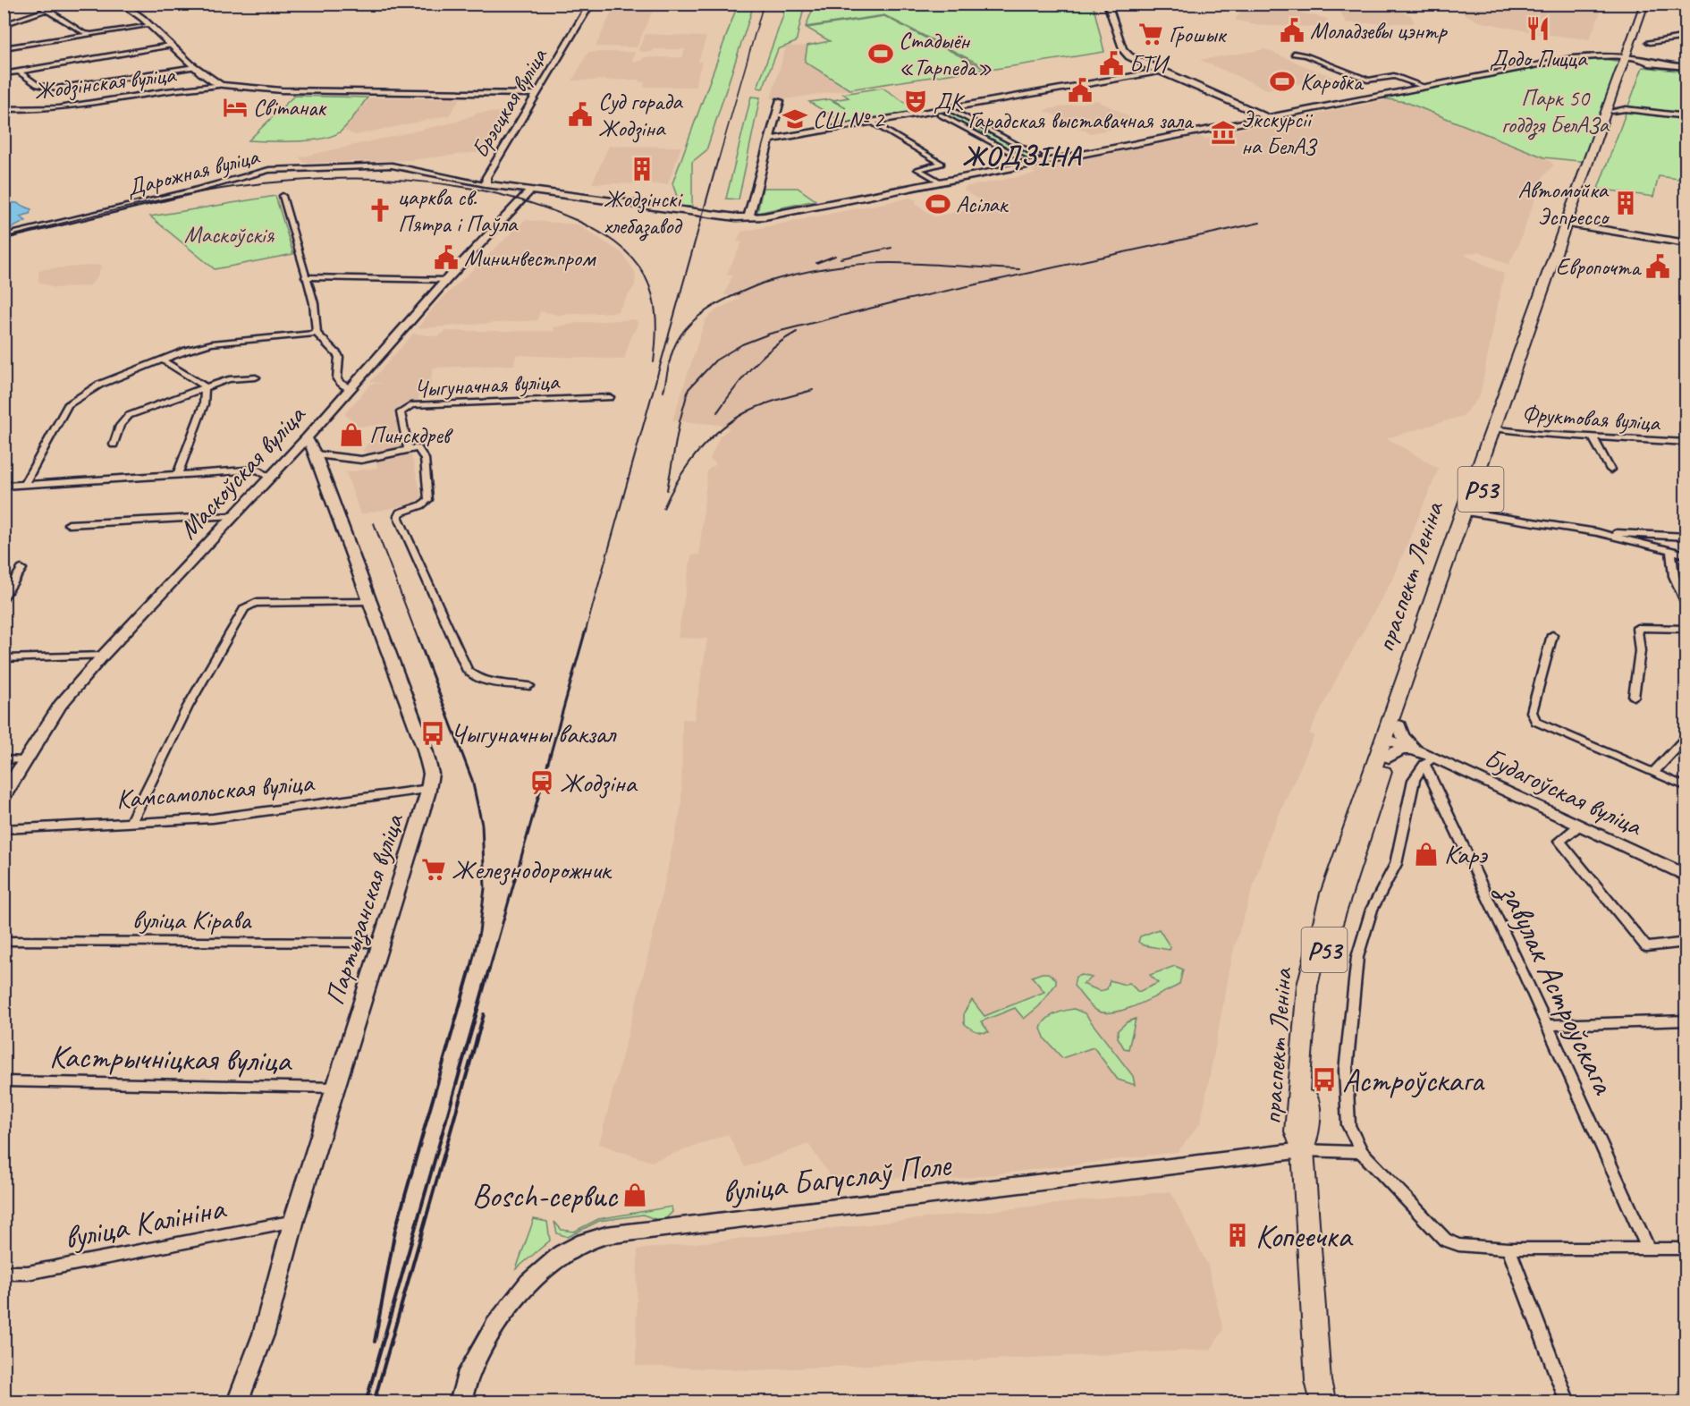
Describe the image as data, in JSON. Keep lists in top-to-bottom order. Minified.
{"streets":{"main road":["Брэсцкая вуліца","Маскоўская вуліца","Р53","праспект Леніна","Будагоўская вуліца","Партызанская вуліца","вуліца Багуслаў Поле"],"street":["Жодзінская вуліца","Дарожная вуліца","Чыгуначная вуліца","Фруктовая вуліца","Камсамольская вуліца","вуліца Кірава","завулак Астроўскага","Кастрычніцкая вуліца","вуліца Калініна"]},"crossings":[["Брэсцкая вуліца","Дарожная вуліца"],["Брэсцкая вуліца","Маскоўская вуліца"],["Брэсцкая вуліца","праспект Леніна"],["Фруктовая вуліца","праспект Леніна"],["Маскоўская вуліца","Партызанская вуліца"],["праспект Леніна","Будагоўская вуліца"],["праспект Леніна","вуліца Багуслаў Поле"],["Камсамольская вуліца","Партызанская вуліца"],["Будагоўская вуліца","завулак Астроўскага"],["Партызанская вуліца","вуліца Кірава"],["Партызанская вуліца","Кастрычніцкая вуліца"],["Партызанская вуліца","вуліца Калініна"]],"districts":["ЖОДЗІНА"],"parks":["Парк 50 годдзя БелАЗа","Маскоўскія"],"places":{"restaurant":["Додо Пицца"],"public building":["Моладзевы цэнтр","БТИ","Гарадская выставачная зала","Суд горада Жодзіна","Мининвестпром","Европочта"],"supermarket":["Грошык","Железнодорожник"],"sports":["Стадыён «Тарпеда»","Каробка","Асілак"],"theatre":["ДК"],"hotel":["Світанак"],"school or university":["СШ № 2"],"museum":["Экскурсіі на БелАЗ"],"building":["Жодзінскі хлебазавод","Автомойка Эспрессо","Копеечка"],"church":["царква св. Пятра і Паўла"],"shop":["Пинскдрев","Карэ","Bosch-сервис"],"bus stop":["Чыгуначны вакзал","Астроўскага"],"station":["Жодзіна"]}}
